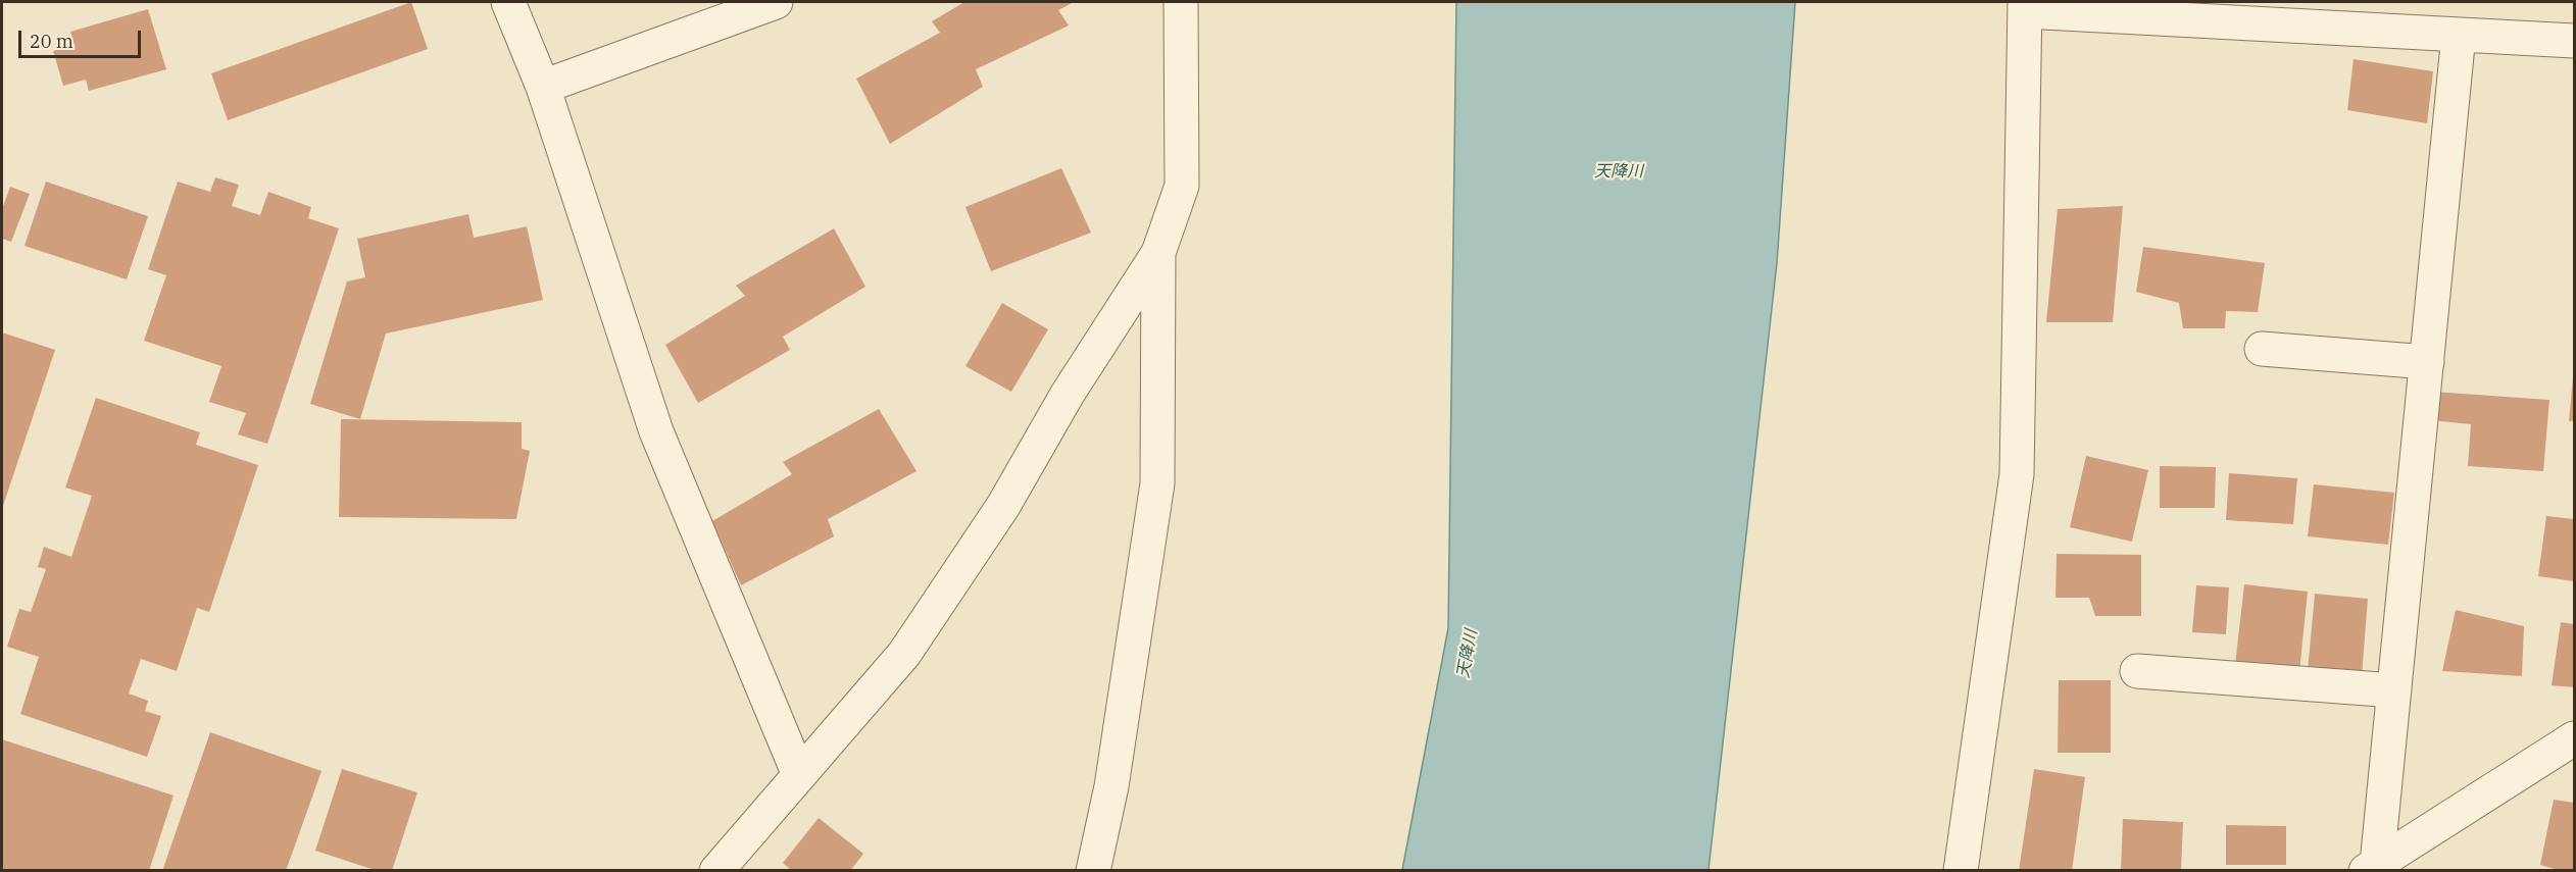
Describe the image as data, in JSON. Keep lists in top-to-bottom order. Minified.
{"water":["天降川"],"scale_bar":"20 m"}
